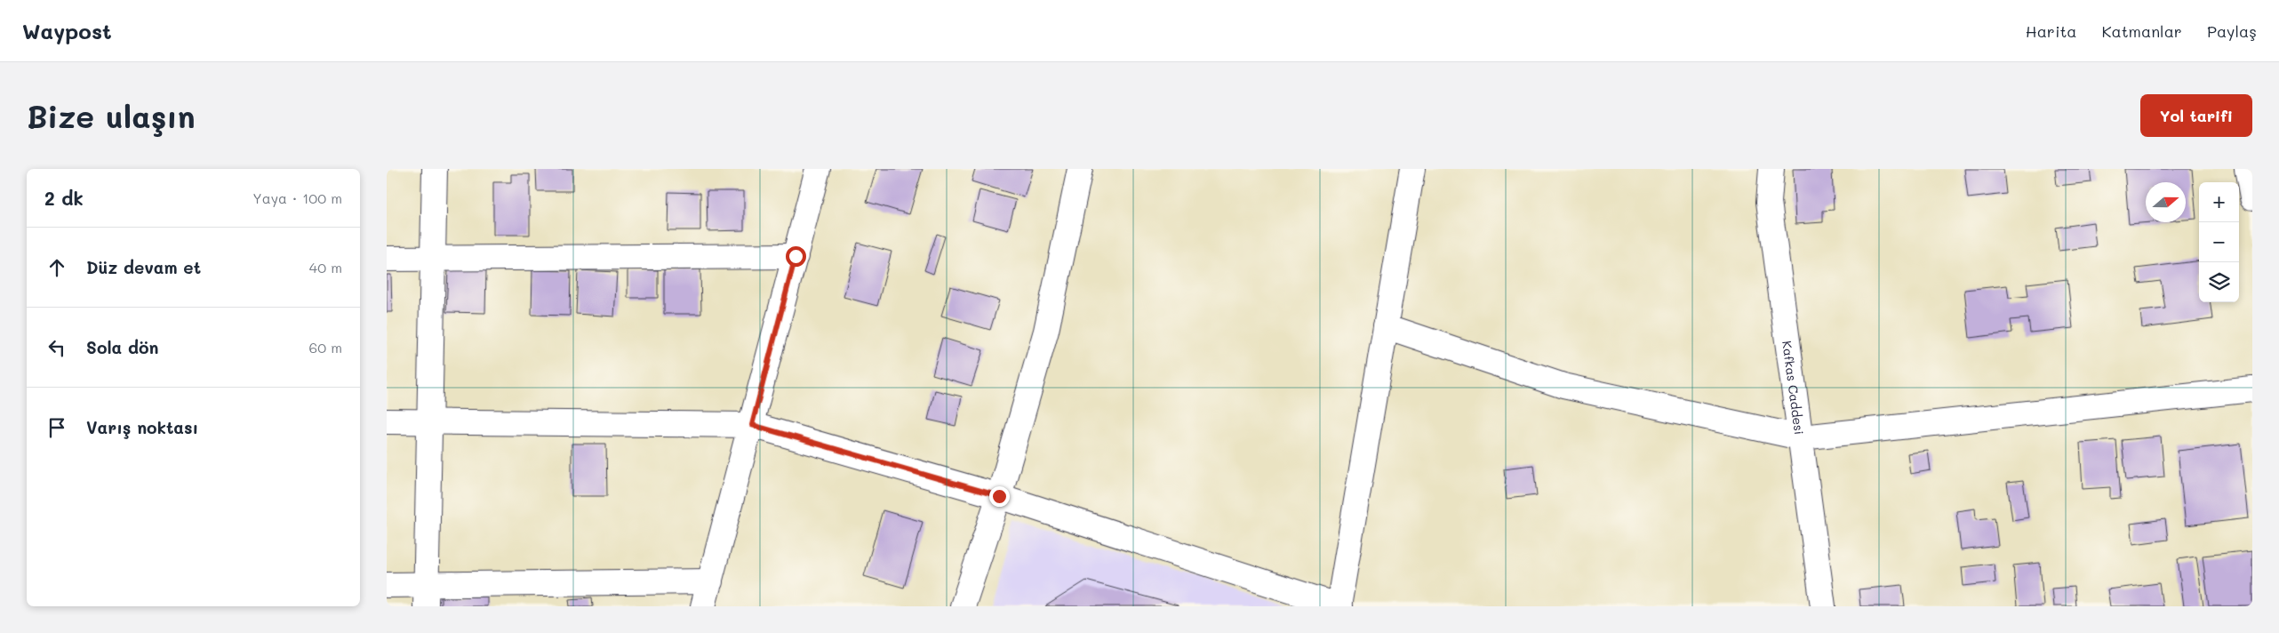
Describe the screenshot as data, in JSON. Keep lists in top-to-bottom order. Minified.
{"streets":{"street":["Kafkas Caddesi"]},"north":"right","page":{"header":"Waypost","nav":["Harita","Katmanlar","Paylaş"],"buttons":"Yol tarifi","title":"Bize ulaşın","heading":["2 dk","Yaya · 100 m"],"map_buttons":["+","−"],"list":[["Düz devam et","40 m"],["Sola dön","60 m"],"Varış noktası"]}}
